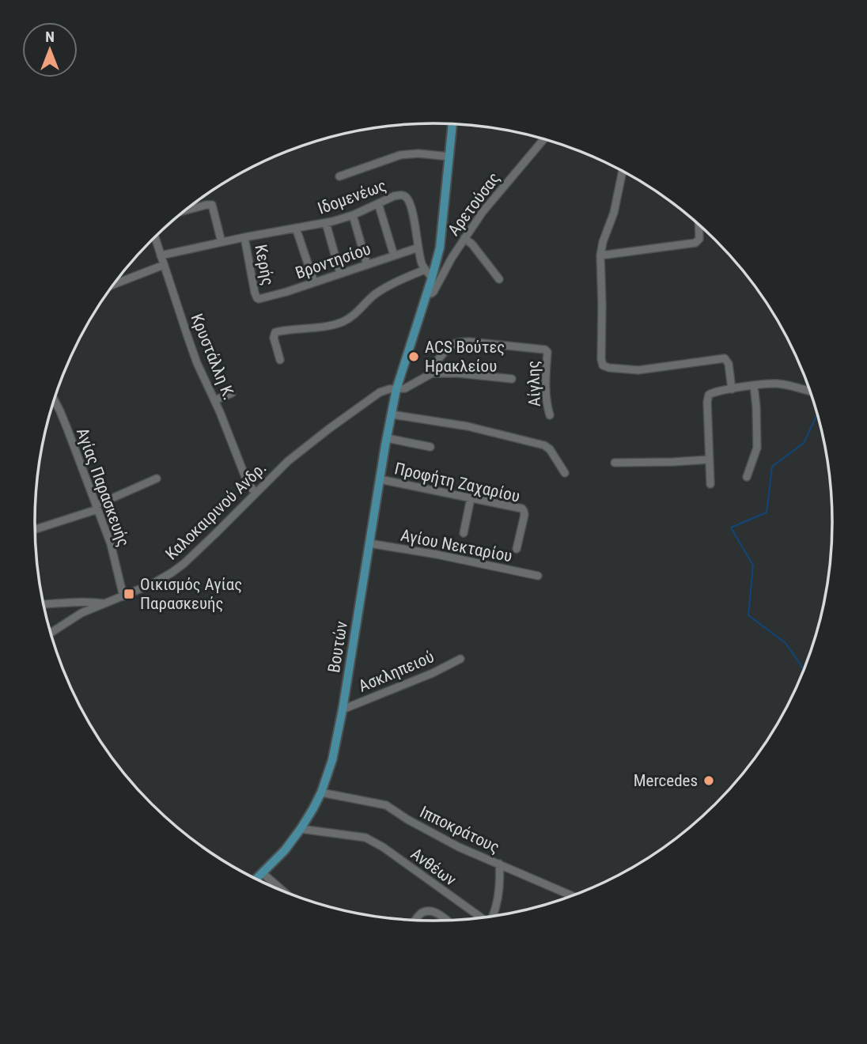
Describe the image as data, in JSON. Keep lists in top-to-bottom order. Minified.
{"streets":{"main road":["Βουτών"],"street":["Ιδομενέως","Αρετούσας","Βροντησίου","Κερής","Κρυστάλλη Κ.","Αίγλης","Προφήτη Ζαχαρίου","Αγίας Παρασκευής","Καλοκαιρινού Ανδρ.","Αγίου Νεκταρίου","Ασκληπειού","Ιπποκράτους","Ανθέων"]},"crossings":[["Ιδομενέως","Βροντησίου"],["Ιδομενέως","Κερής"],["Ιδομενέως","Κρυστάλλη Κ."],["Ιδομενέως","Βουτών"],["Αρετούσας","Βουτών"],["Βροντησίου","Κερής"],["Κρυστάλλη Κ.","Καλοκαιρινού Ανδρ."],["Αίγλης","Καλοκαιρινού Ανδρ."],["Προφήτη Ζαχαρίου","Βουτών"],["Αγίας Παρασκευής","Καλοκαιρινού Ανδρ."],["Καλοκαιρινού Ανδρ.","Βουτών"],["Αγίου Νεκταρίου","Βουτών"],["Βουτών","Ασκληπειού"],["Βουτών","Ιπποκράτους"],["Βουτών","Ανθέων"],["Ιπποκράτους","Ανθέων"]],"places":{"other":["ACS Βούτες Ηρακλείου","Mercedes"],"transit":["Οικισμός Αγίας Παρασκευής"]},"north":"top"}
